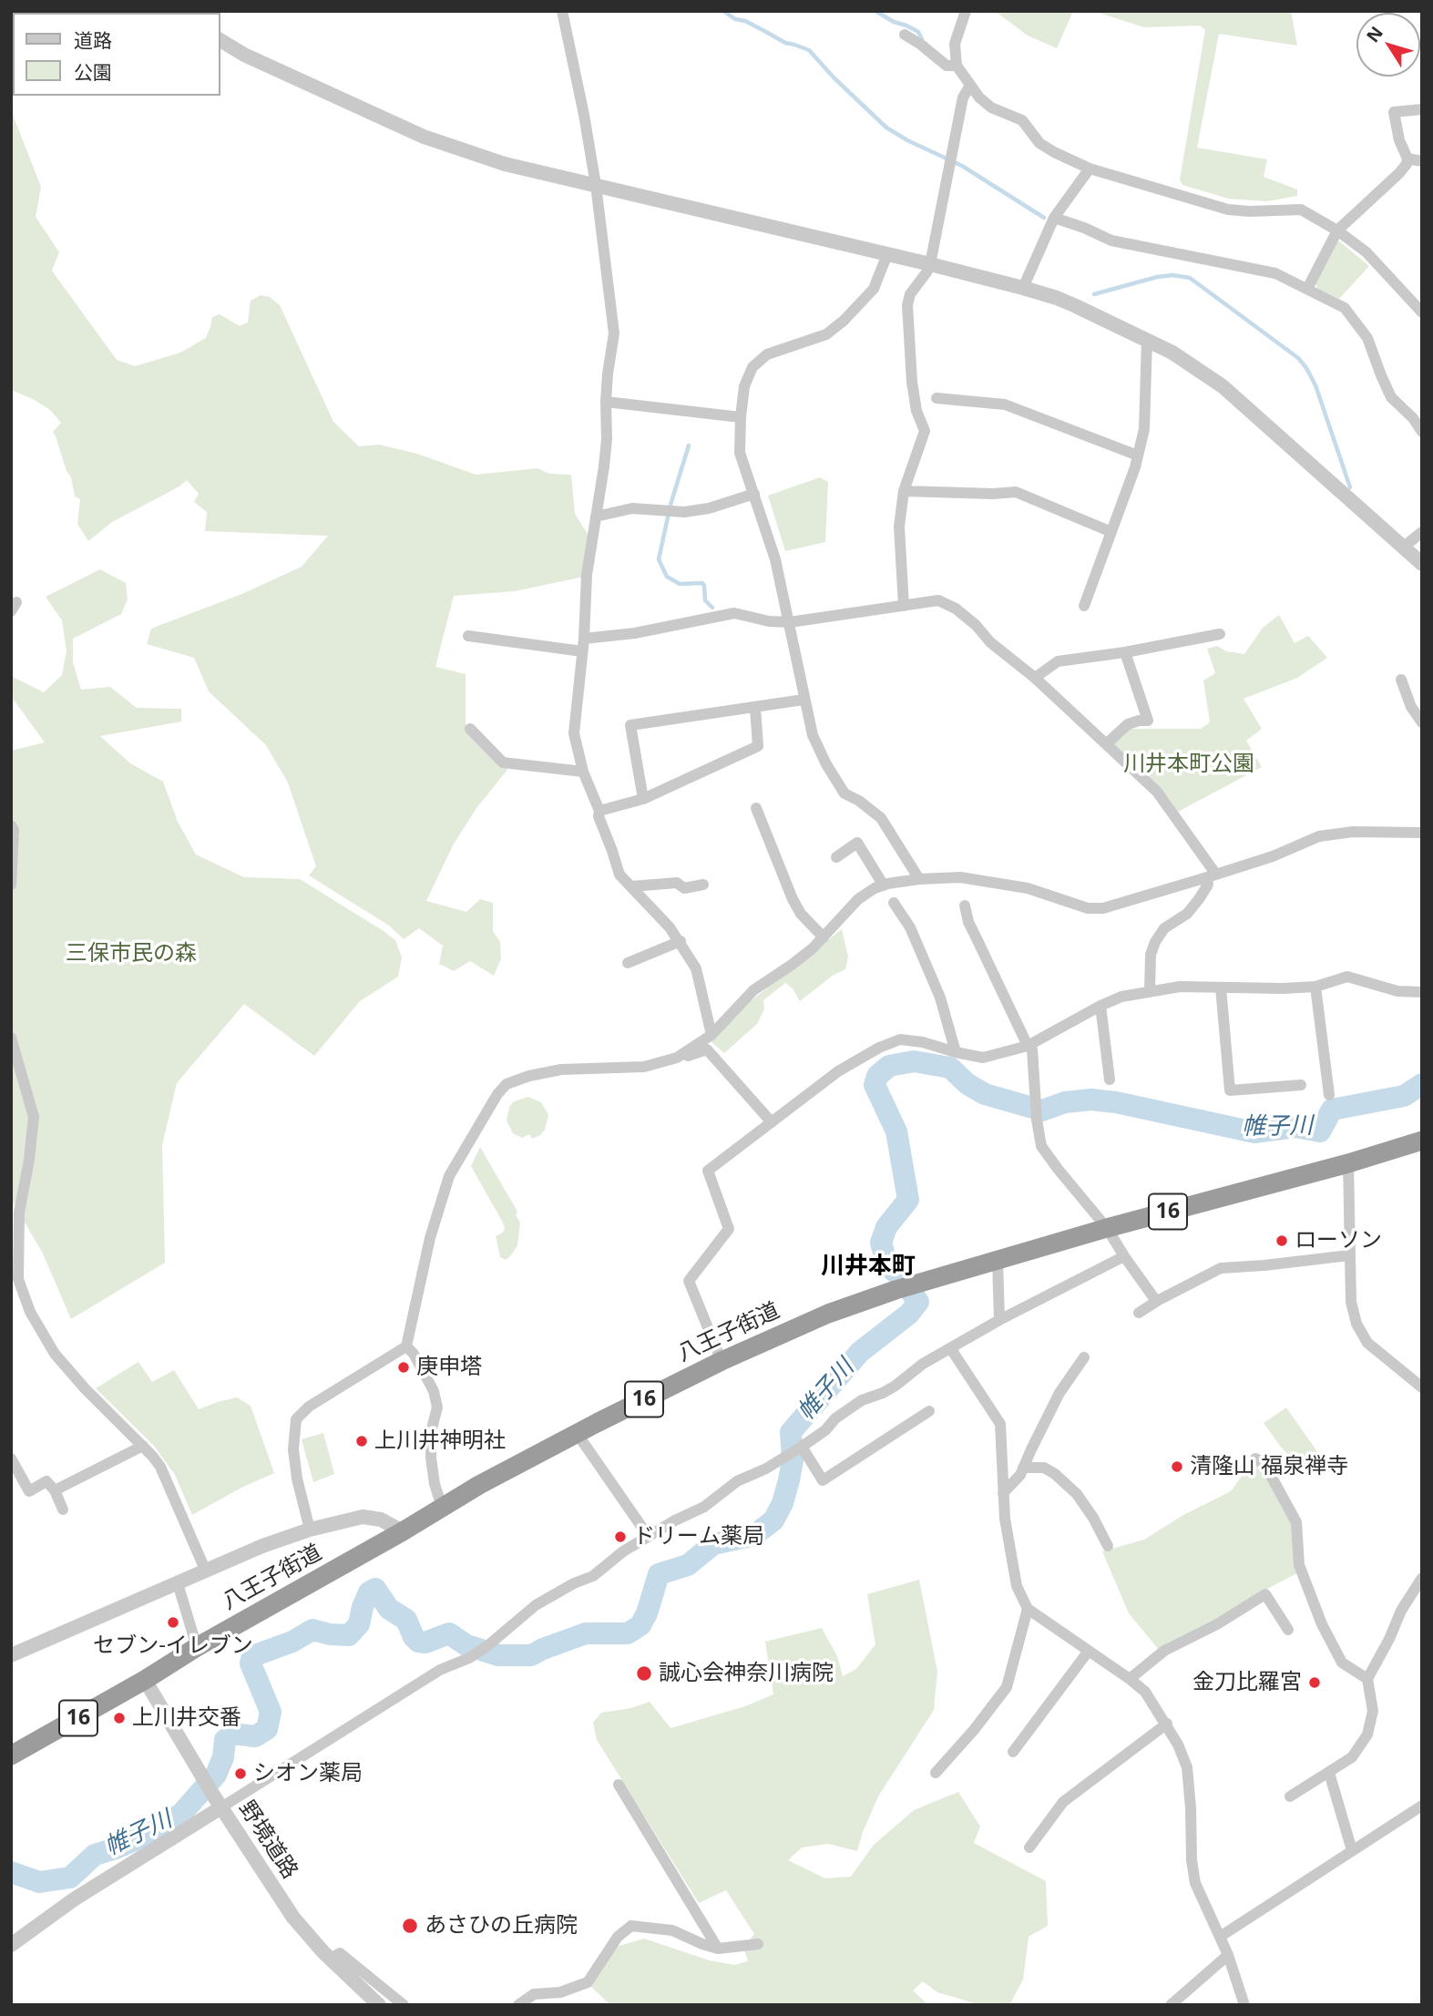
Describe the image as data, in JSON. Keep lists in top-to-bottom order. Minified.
{"streets":{"highway":["16","八王子街道"],"street":["野境道路"]},"crossings":[["八王子街道","野境道路"]],"districts":["川井本町"],"water":["帷子川"],"parks":["川井本町公園","三保市民の森"],"places":["ローソン","庚申塔","上川井神明社","清隆山 福泉禅寺","ドリーム薬局","セブン-イレブン","誠心会神奈川病院","金刀比羅宮","上川井交番","シオン薬局","あさひの丘病院"],"legend":["道路","公園"],"north":"top left"}
